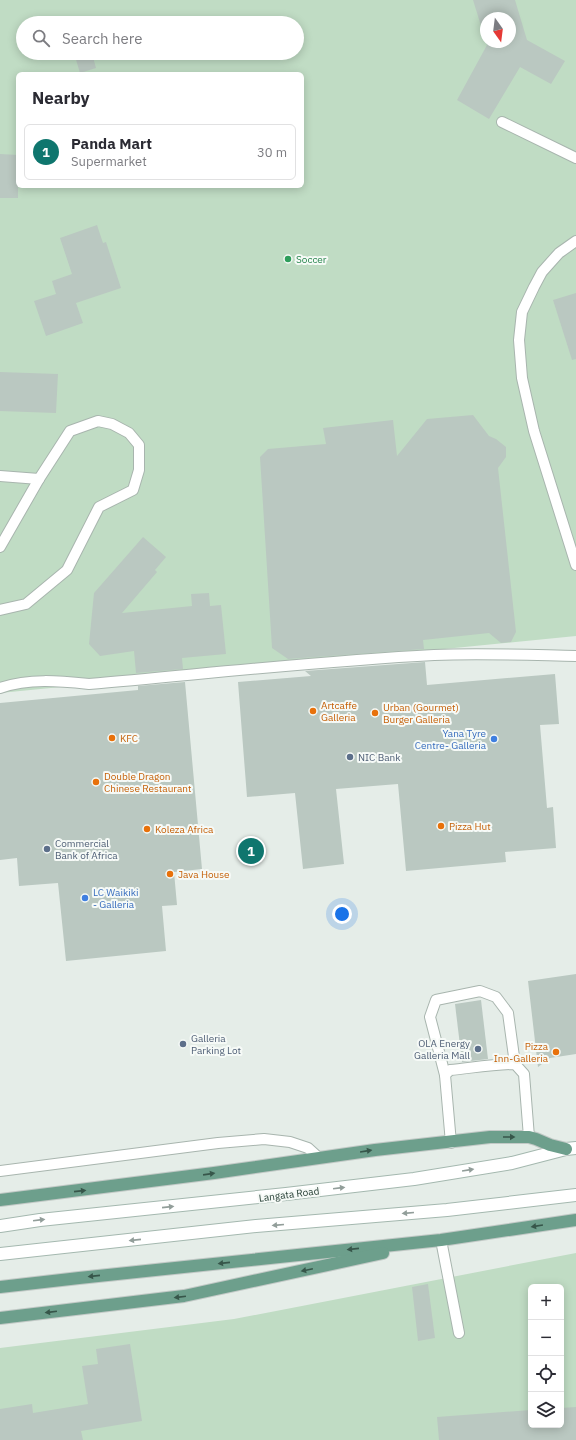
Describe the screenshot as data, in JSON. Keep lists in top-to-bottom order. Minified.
{"streets":{"main road":["Langata Road"]},"places":["Soccer","Artcaffe Galleria","Urban (Gourmet) Burger Galleria","KFC","Yana Tyre Centre- Galleria","NIC Bank","Double Dragon Chinese Restaurant","Pizza Hut","Koleza Africa","Commercial Bank of Africa","Java House","LC Waikiki - Galleria","Galleria Parking Lot","OLA Energy Galleria Mall","Pizza Inn-Galleria"],"north":"bottom","page":{"search":"Search here","heading":"Nearby","list":[{"mark":"1","name":"Panda Mart","note":"Supermarket","value":"30 m"}],"pins":"1","map_buttons":["+","−"]}}
